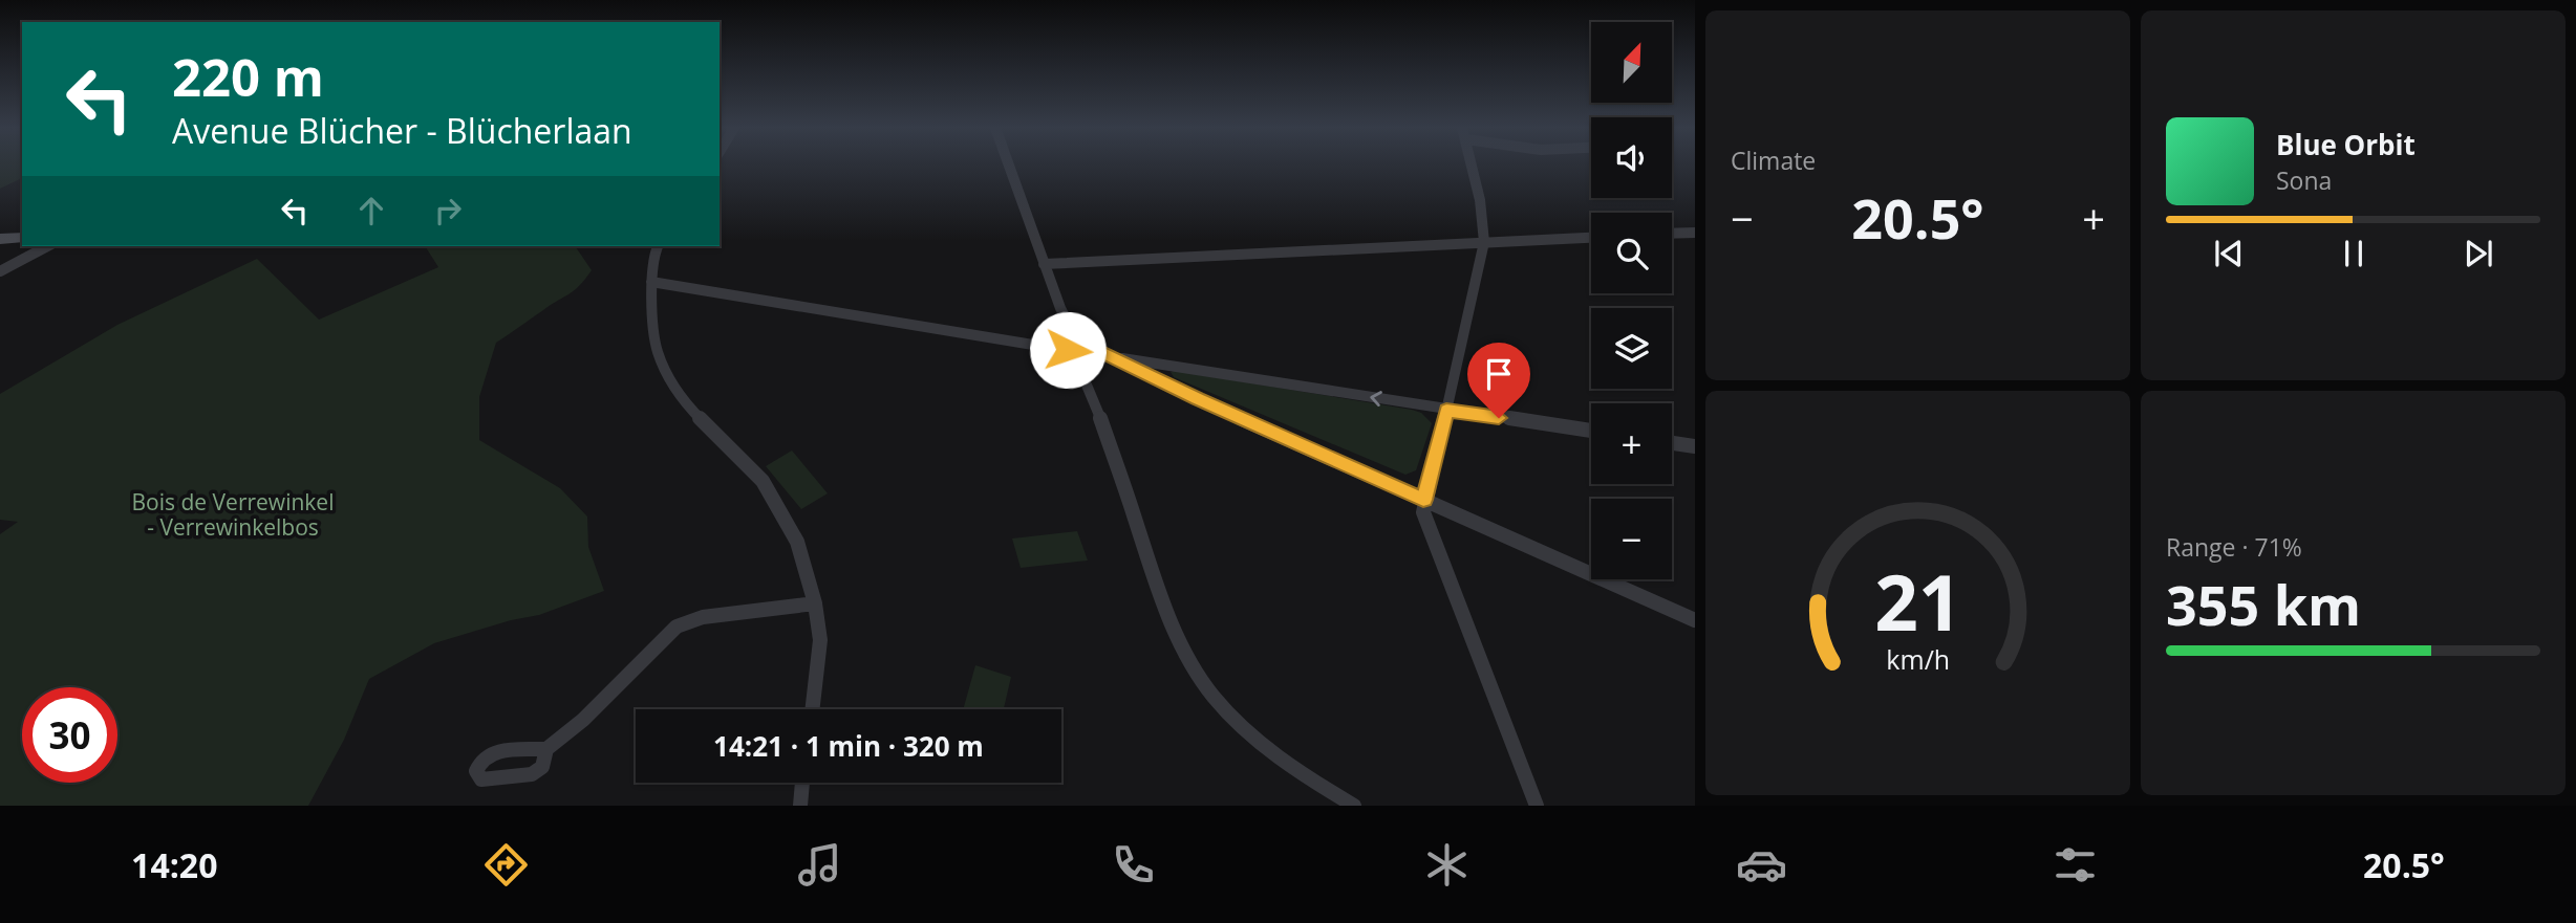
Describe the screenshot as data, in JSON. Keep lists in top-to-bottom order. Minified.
{"parks":["Bois de Verrewinkel - Verrewinkelbos"],"north":"top right","page":{"tile":["Climate",["Range · 71%","355 km"]],"map_buttons":["+","−"],"turn":["220 m","Avenue Blücher - Blücherlaan"],"song":["Blue Orbit","Sona"],"heat":["−","20.5°","+"],"limit":"30","trip":"14:21 · 1 min · 320 m","tabs":["14:20","20.5°"],"gauge":["21","km/h"]}}
